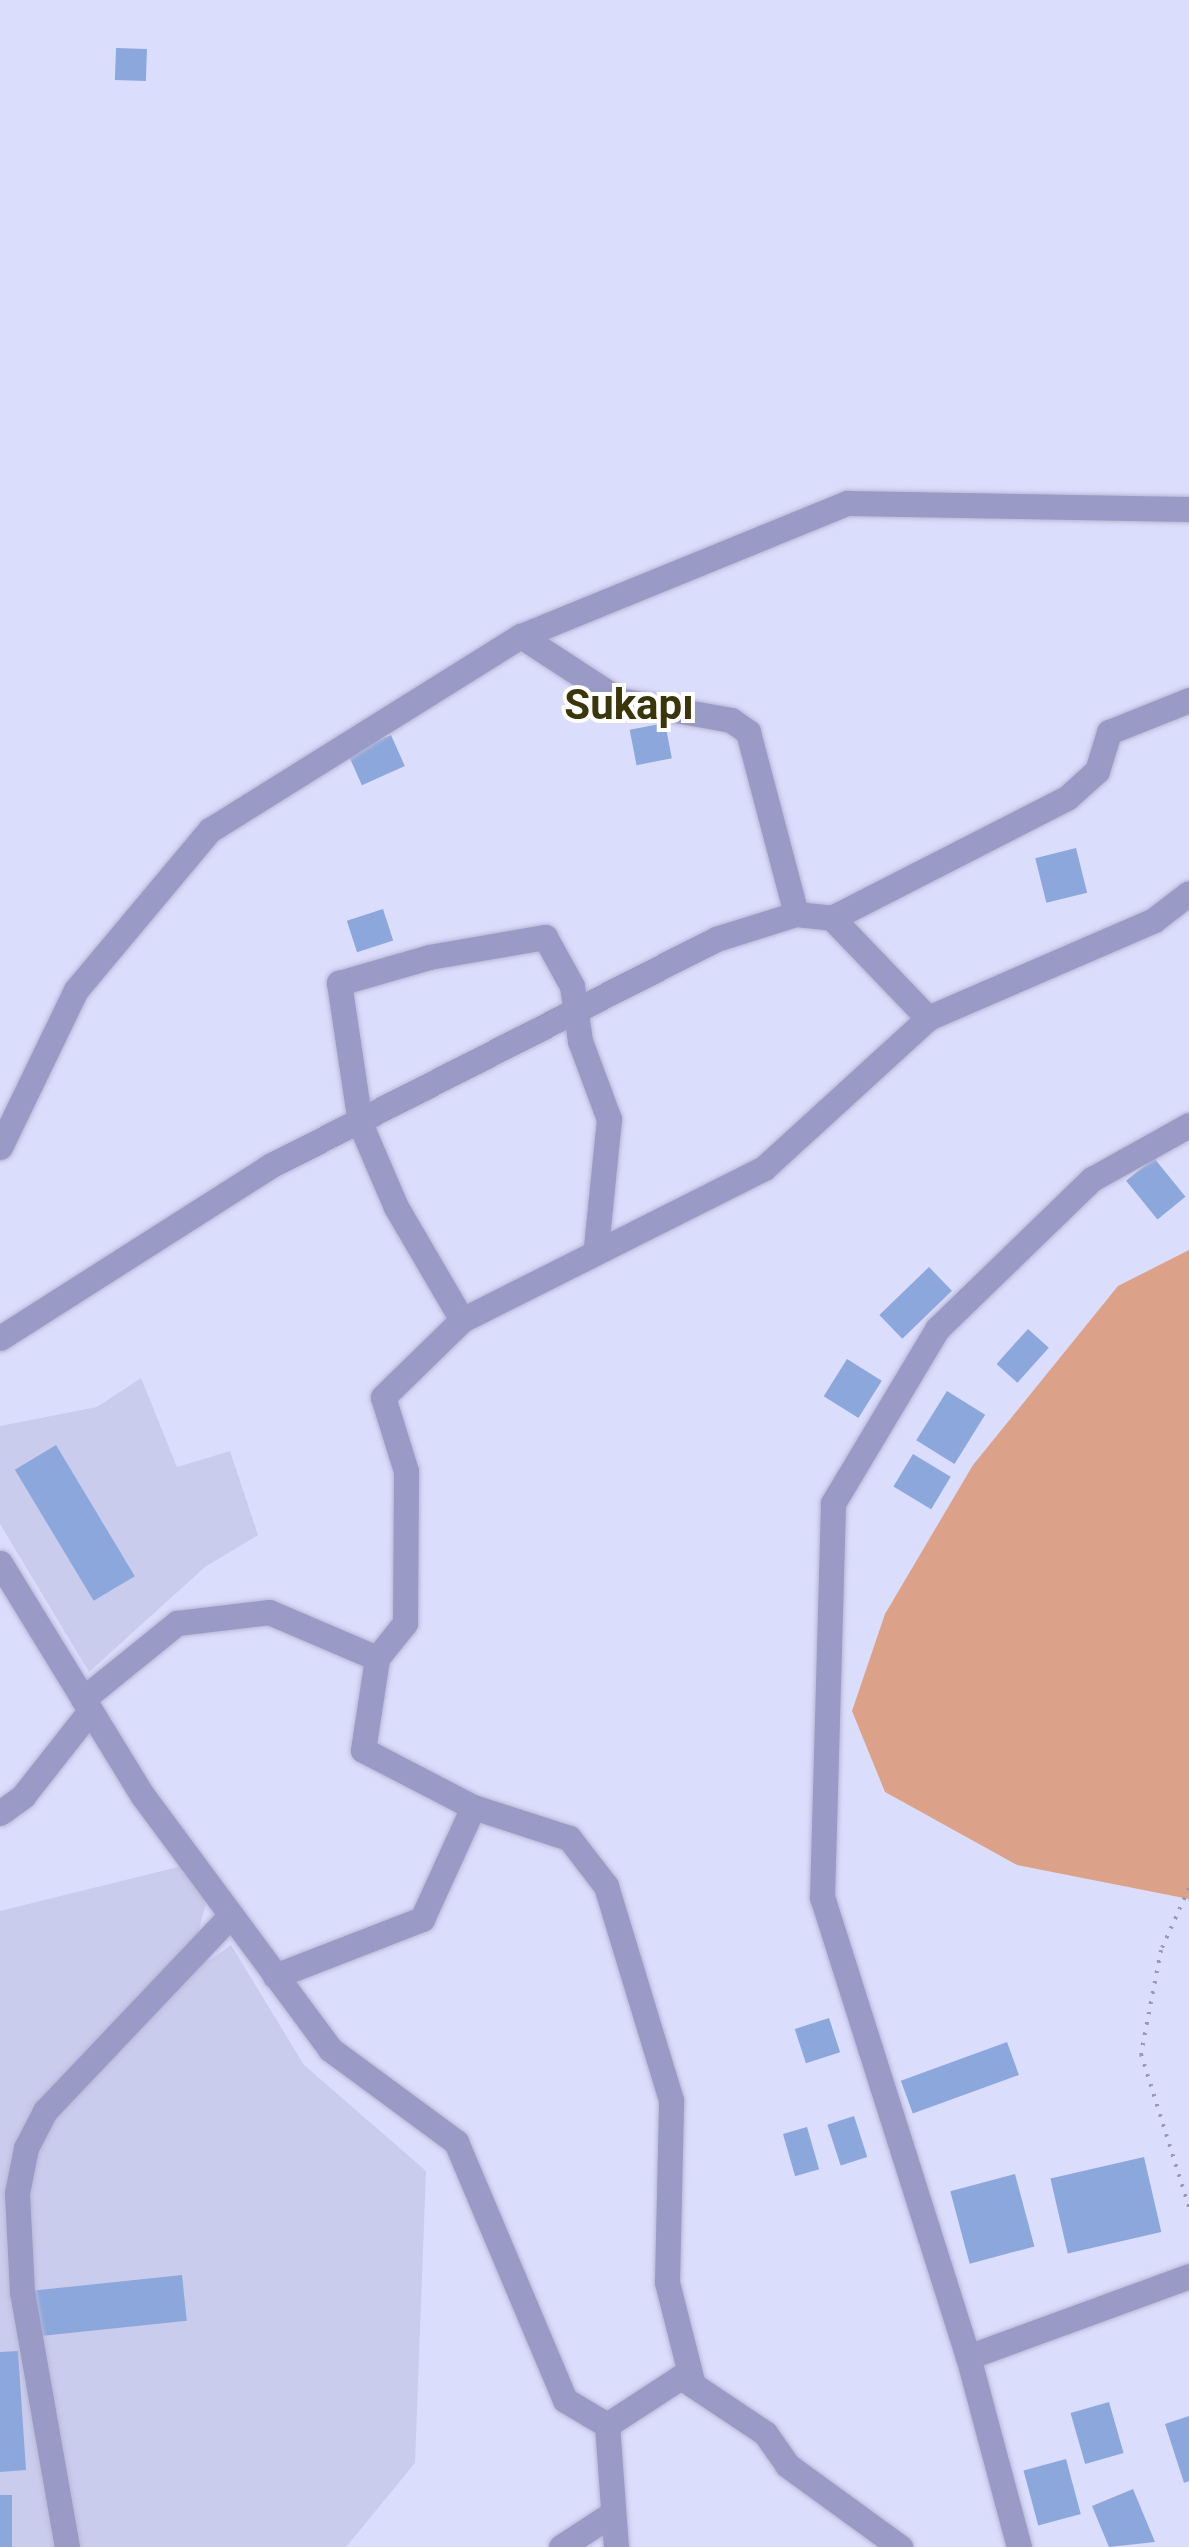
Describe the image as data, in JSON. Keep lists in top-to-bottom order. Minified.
{"districts":["Sukapı"]}
